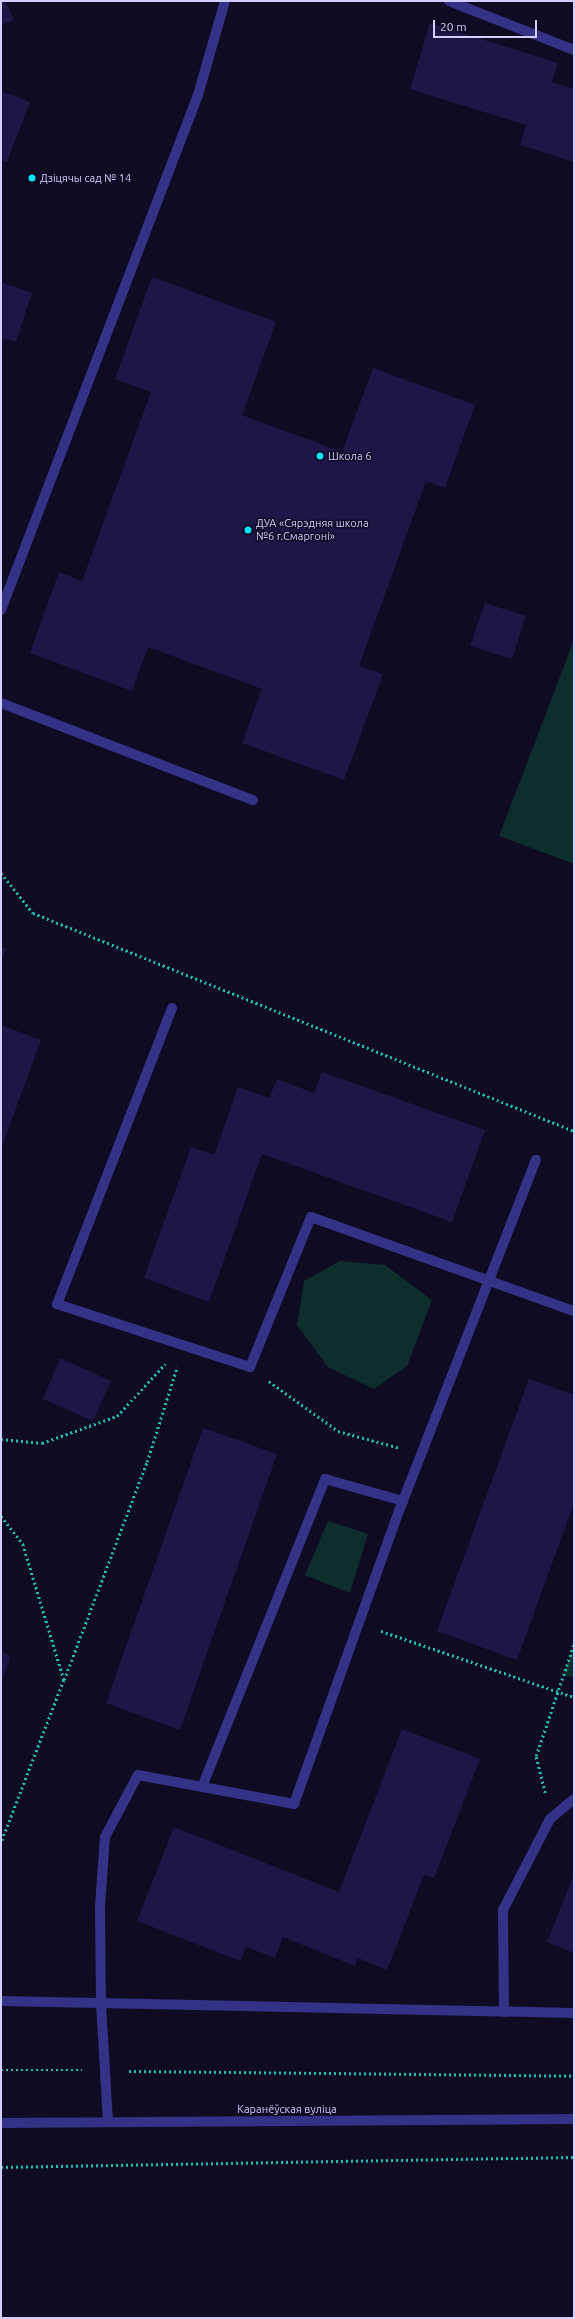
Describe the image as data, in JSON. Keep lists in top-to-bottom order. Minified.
{"streets":{"street":["Каранёўская вуліца"]},"places":["Дзіцячы сад № 14","Школа 6","ДУА «Сярэдняя школа №6 г.Смаргоні»"],"scale_bar":"20 m"}
